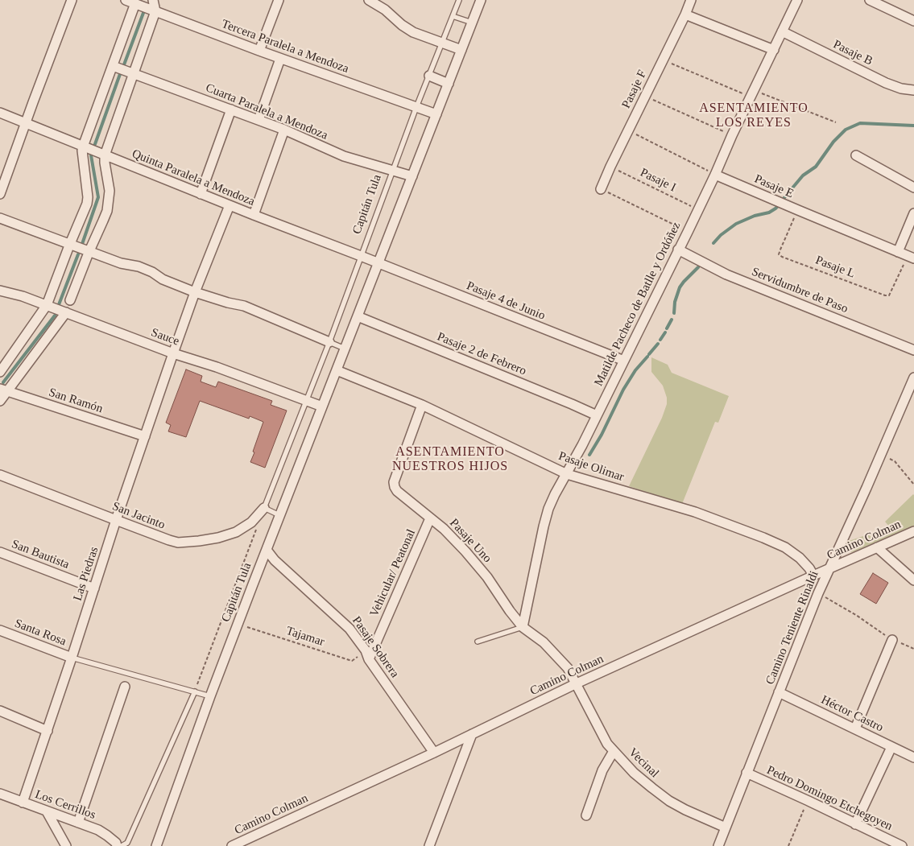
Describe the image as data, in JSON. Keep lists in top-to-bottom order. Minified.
{"streets":{"street":["Tercera Paralela a Mendoza","Pasaje B","Pasaje F","Cuarta Paralela a Mendoza","Quinta Paralela a Mendoza","Pasaje E","Capitán Tula","Servidumbre de Paso","Pasaje 4 de Junio","Matilde Pacheco de Batlle y Ordóñez","Sauce","Pasaje 2 de Febrero","San Ramón","Pasaje Olimar","San Jacinto","Camino Colman","Pasaje Uno","San Bautista","Vehicular/ Peatonal","Las Piedras","Camino Teniente Rinaldi","Santa Rosa","Pasaje Sobrera","Héctor Castro","Vecinal","Pedro Domingo Etchegoyen","Los Cerrillos"],"path":["Pasaje I","Pasaje L","Tajamar"]},"crossings":[["Tercera Paralela a Mendoza","Capitán Tula"],["Pasaje B","Matilde Pacheco de Batlle y Ordóñez"],["Pasaje F","Pasaje I"],["Cuarta Paralela a Mendoza","Capitán Tula"],["Quinta Paralela a Mendoza","Capitán Tula"],["Quinta Paralela a Mendoza","Pasaje 4 de Junio"],["Pasaje I","Matilde Pacheco de Batlle y Ordóñez"],["Pasaje E","Pasaje L"],["Pasaje E","Matilde Pacheco de Batlle y Ordóñez"],["Capitán Tula","Pasaje 4 de Junio"],["Capitán Tula","Sauce"],["Capitán Tula","Pasaje 2 de Febrero"],["Capitán Tula","Pasaje Olimar"],["Capitán Tula","San Jacinto"],["Capitán Tula","Tajamar"],["Capitán Tula","Pasaje Sobrera"],["Servidumbre de Paso","Matilde Pacheco de Batlle y Ordóñez"],["Pasaje 4 de Junio","Matilde Pacheco de Batlle y Ordóñez"],["Matilde Pacheco de Batlle y Ordóñez","Pasaje 2 de Febrero"],["Matilde Pacheco de Batlle y Ordóñez","Pasaje Olimar"],["Matilde Pacheco de Batlle y Ordóñez","Pasaje Uno"],["Sauce","Las Piedras"],["San Ramón","Las Piedras"],["Pasaje Olimar","Camino Colman"],["Pasaje Olimar","Pasaje Uno"],["San Jacinto","Las Piedras"],["Camino Colman","Pasaje Uno"],["Camino Colman","Camino Teniente Rinaldi"],["Camino Colman","Pasaje Sobrera"],["Camino Colman","Vecinal"],["Pasaje Uno","Vehicular/ Peatonal"],["Pasaje Uno","Vecinal"],["San Bautista","Las Piedras"],["Vehicular/ Peatonal","Tajamar"],["Vehicular/ Peatonal","Pasaje Sobrera"],["Las Piedras","Santa Rosa"],["Las Piedras","Los Cerrillos"],["Camino Teniente Rinaldi","Héctor Castro"],["Camino Teniente Rinaldi","Vecinal"],["Camino Teniente Rinaldi","Pedro Domingo Etchegoyen"],["Tajamar","Pasaje Sobrera"]],"districts":["ASENTAMIENTO LOS REYES","ASENTAMIENTO NUESTROS HIJOS"]}
